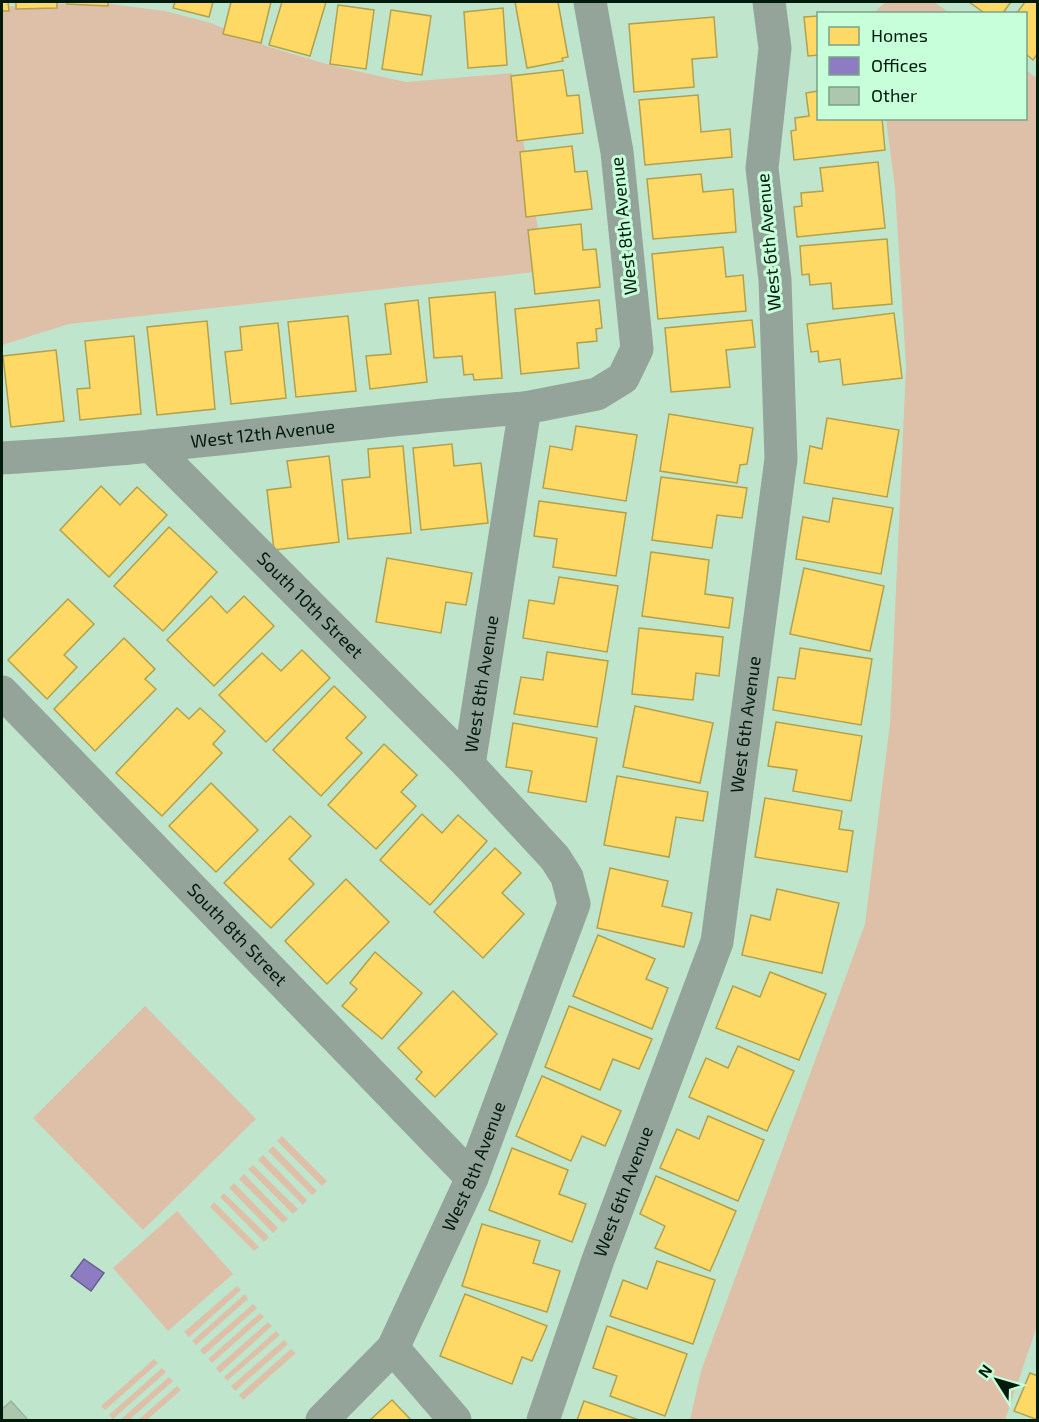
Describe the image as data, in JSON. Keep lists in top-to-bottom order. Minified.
{"streets":{"street":["West 8th Avenue","West 6th Avenue","West 12th Avenue","South 10th Street","South 8th Street"]},"crossings":[["West 8th Avenue","West 12th Avenue"],["West 8th Avenue","South 10th Street"],["West 8th Avenue","South 8th Street"],["West 12th Avenue","South 10th Street"]],"legend":["Homes","Offices","Other"],"north":"top left"}
